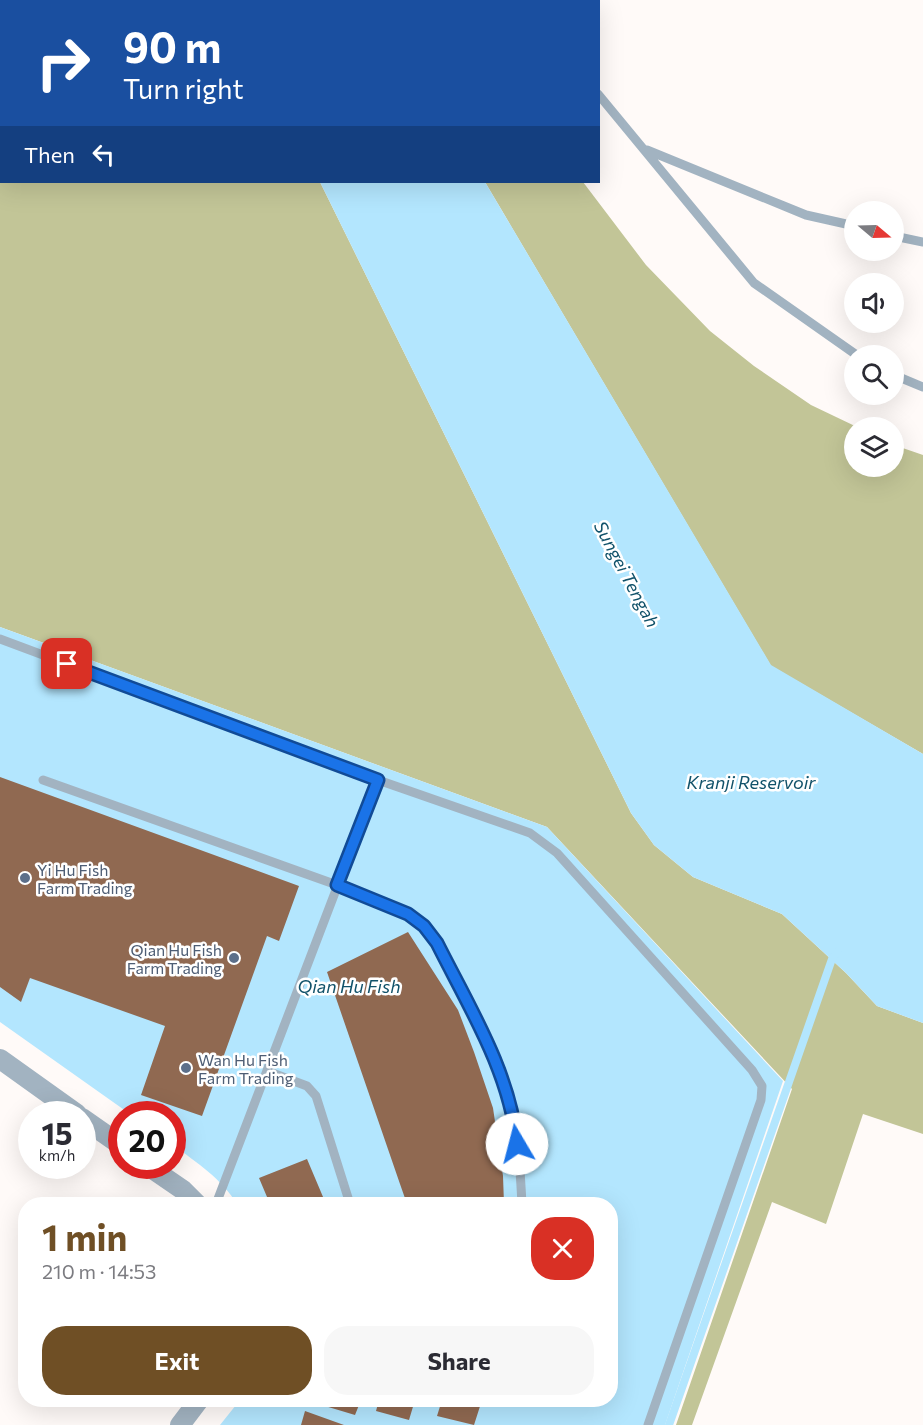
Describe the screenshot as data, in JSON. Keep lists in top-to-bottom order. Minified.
{"water":["Sungei Tengah","Kranji Reservoir","Qian Hu Fish"],"places":["Yi Hu Fish Farm Trading","Qian Hu Fish Farm Trading","Wan Hu Fish Farm Trading"],"north":"right","page":{"turn":["90 m","Turn right"],"then":"Then","speed":"15 km/h","limit":"20","heading":["1 min","210 m · 14:53"],"buttons":["Exit","Share"]}}
